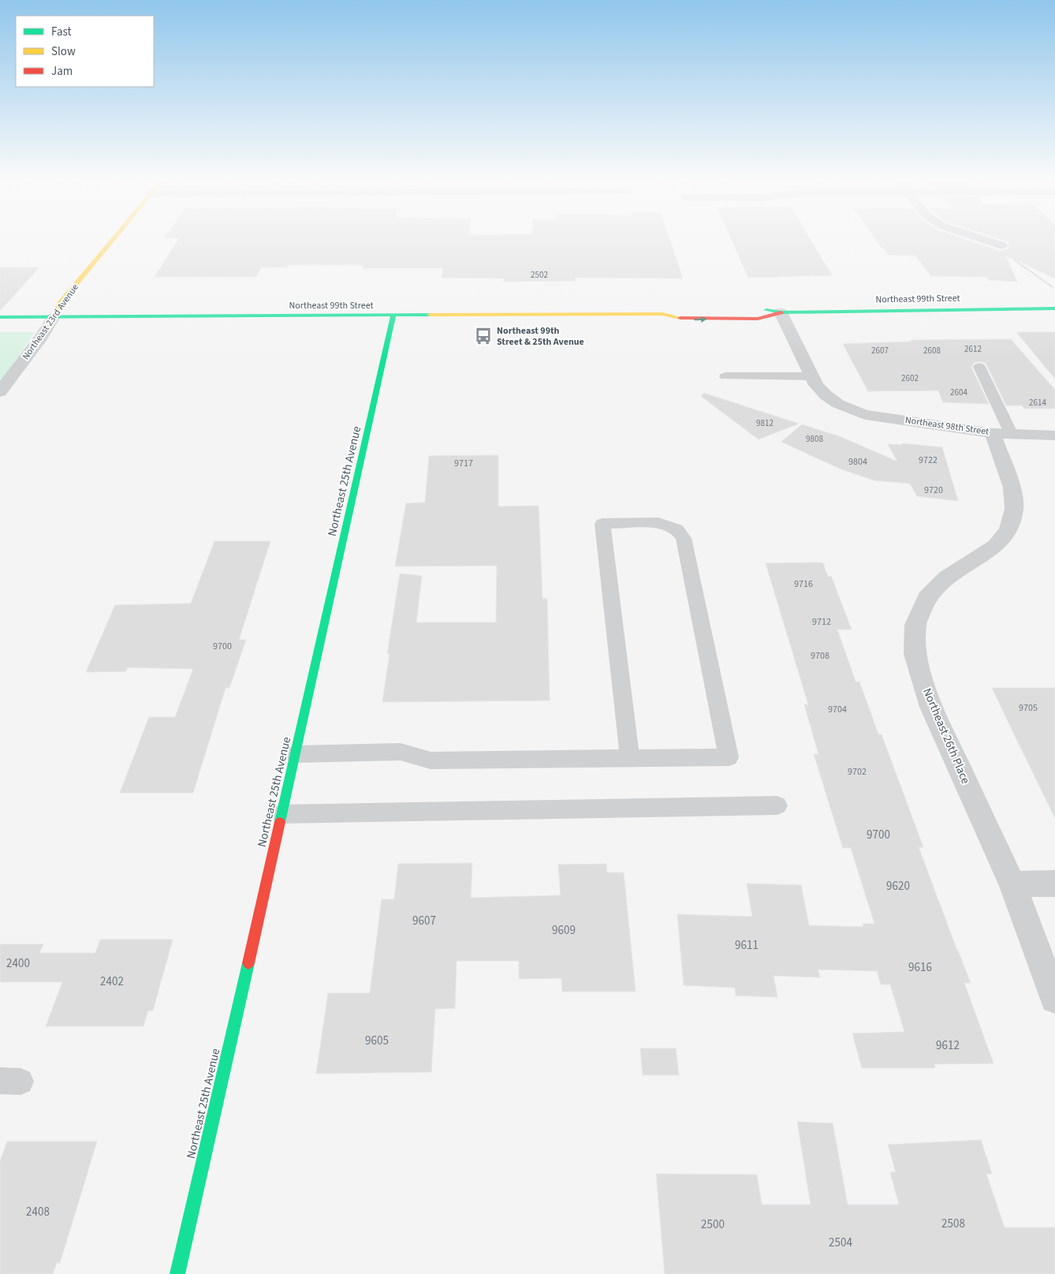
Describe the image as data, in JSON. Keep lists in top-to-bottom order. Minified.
{"streets":{"main road":["Northeast 99th Street","Northeast 23rd Avenue","Northeast 25th Avenue"],"street":["Northeast 98th Street","Northeast 26th Place"]},"crossings":[["Northeast 99th Street","Northeast 23rd Avenue"],["Northeast 99th Street","Northeast 98th Street"],["Northeast 99th Street","Northeast 25th Avenue"],["Northeast 98th Street","Northeast 26th Place"]],"places":{"bus stop":["Northeast 99th Street & 25th Avenue"]},"house_numbers":["2502","2612","2607","2608","2602","2604","2614","9812","9808","9722","9804","9717","9720","9716","9712","9700","9708","9705","9704","9702","9700","9620","9607","9609","9611","2400","9616","2402","9605","9612","2408","2508","2500","2504"],"legend":["Fast","Slow","Jam"]}
